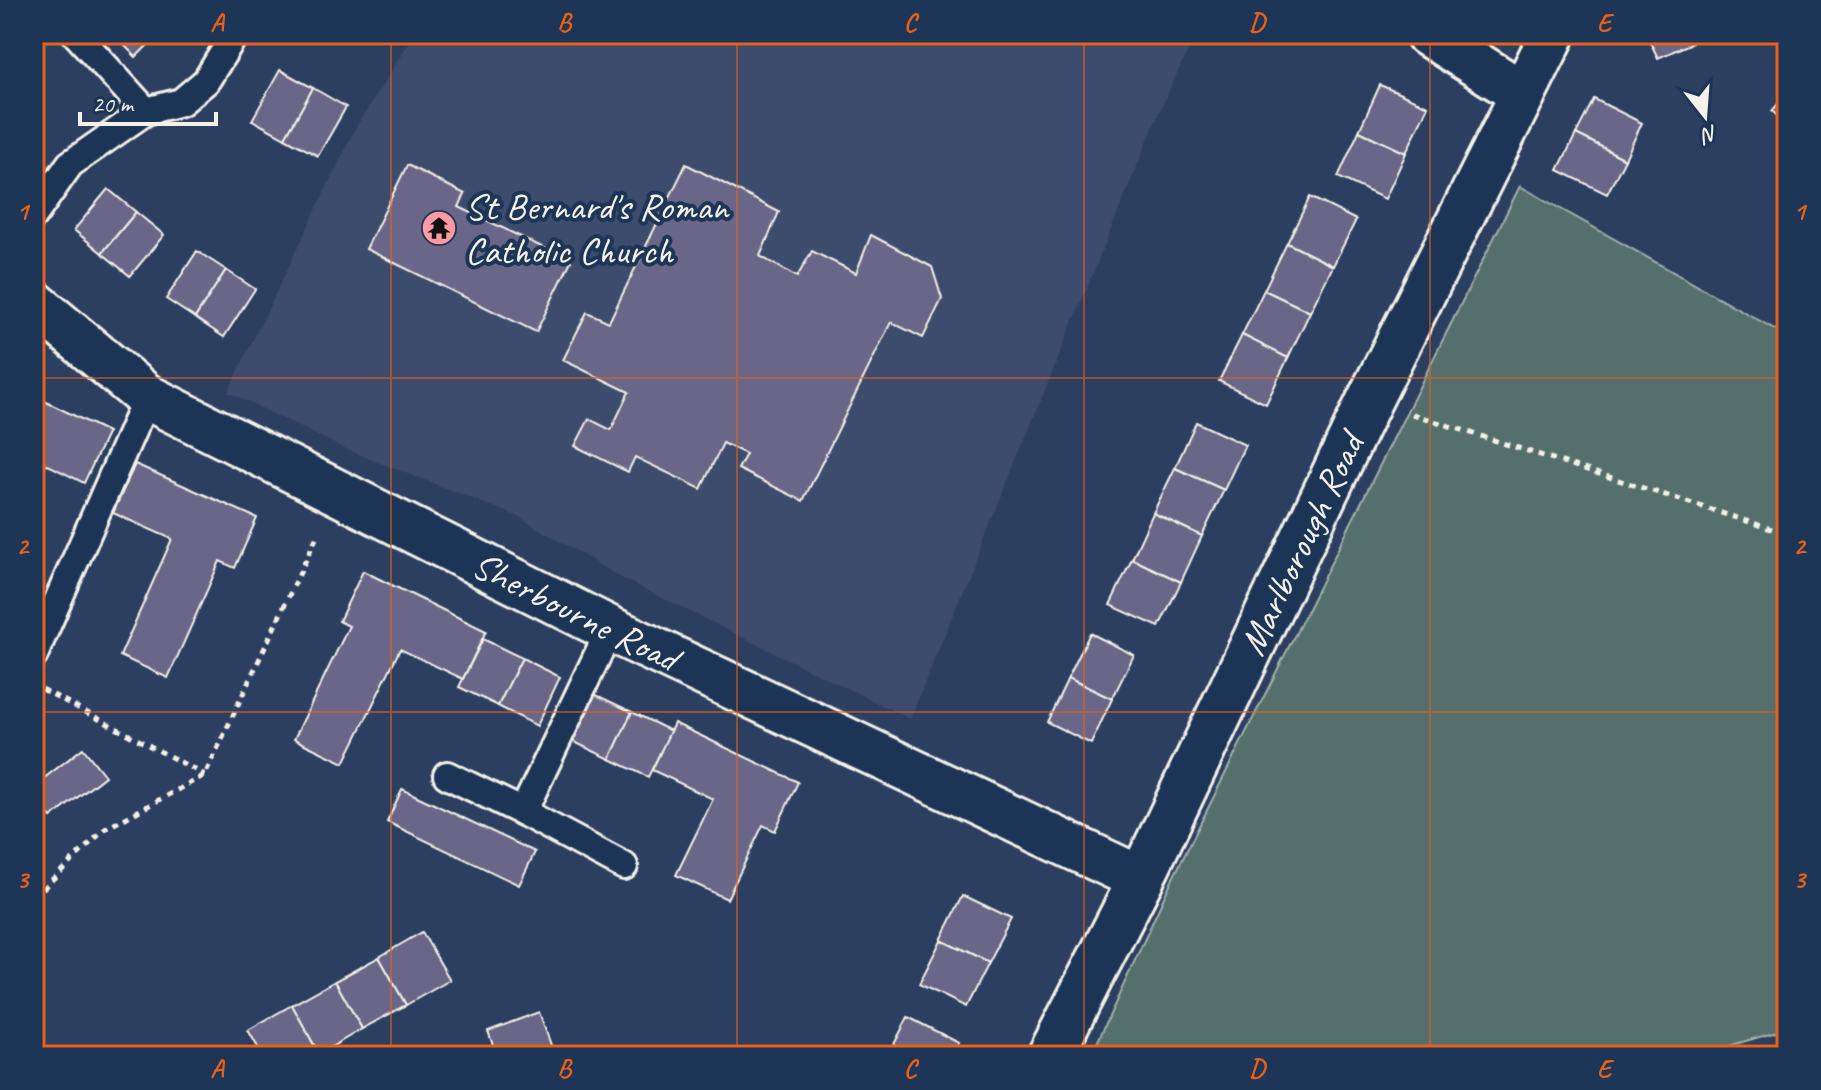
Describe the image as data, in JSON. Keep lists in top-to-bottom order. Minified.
{"streets":{"street":["Marlborough Road","Sherbourne Road"]},"crossings":[["Marlborough Road","Sherbourne Road"]],"places":{"temple":["St Bernard's Roman Catholic Church"]},"scale_bar":"20 m","north":"bottom","grid":{"columns":["A","B","C","D","E"],"rows":["1","2","3"]}}
